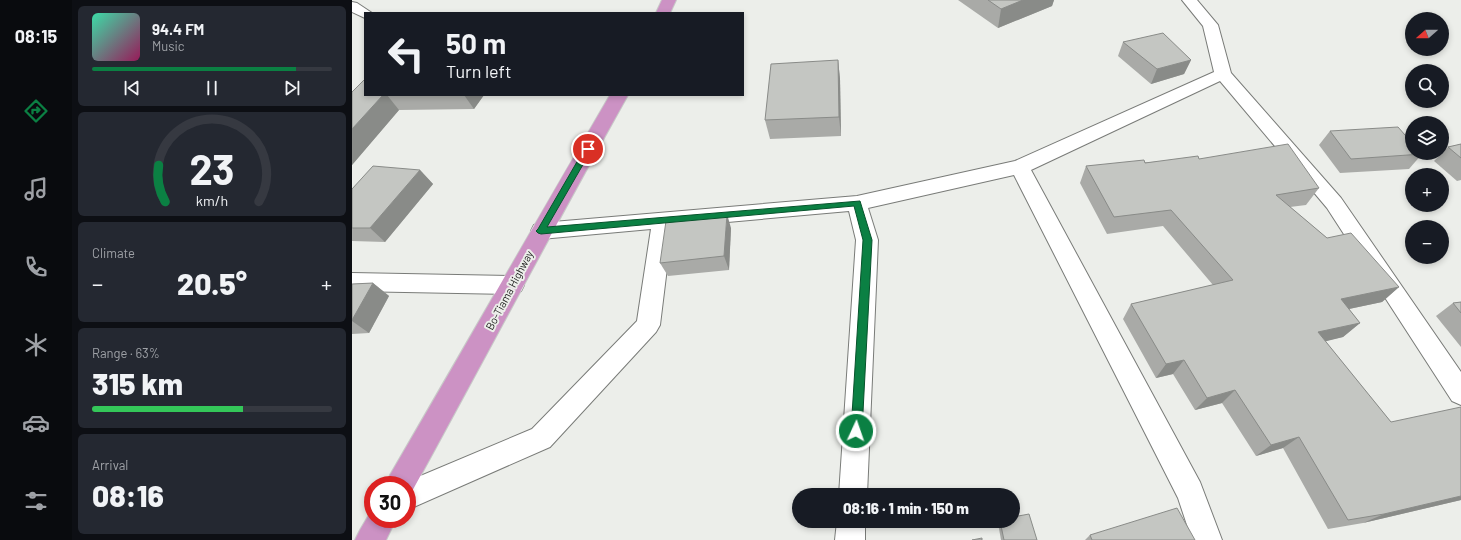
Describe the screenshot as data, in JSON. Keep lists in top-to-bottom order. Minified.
{"streets":{"highway":["Bo-Tiama Highway"]},"north":"left","page":{"tabs":"08:15","map_buttons":["+","−"],"turn":["50 m","Turn left"],"song":["94.4 FM","Music"],"tile":["Climate",["Range · 63%","315 km"],["Arrival","08:16"]],"heat":["−","20.5°","+"],"limit":"30","trip":"08:16 · 1 min · 150 m","gauge":["23","km/h"]}}
